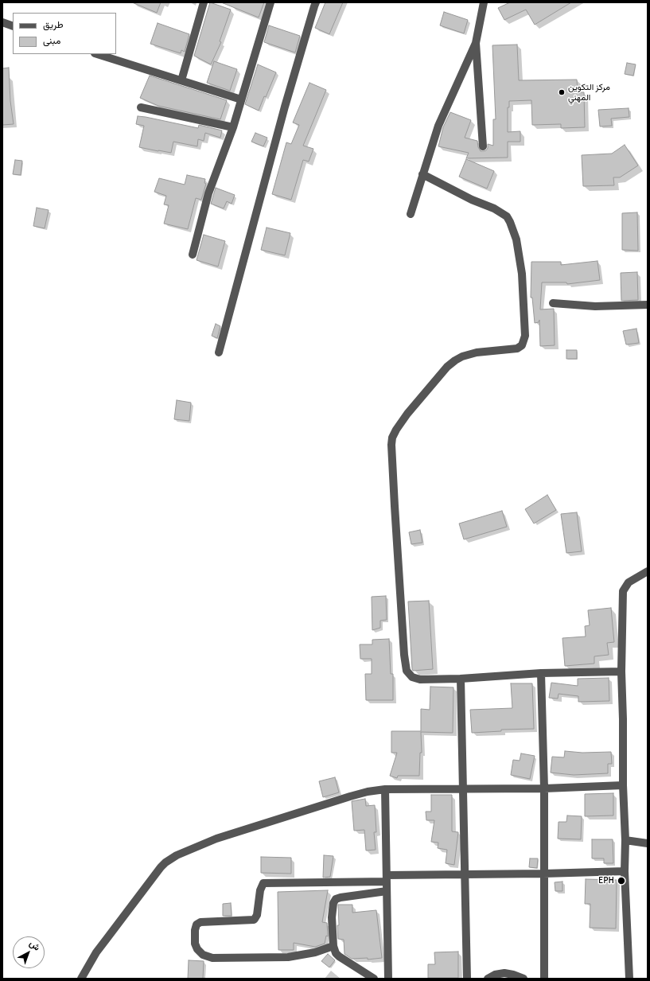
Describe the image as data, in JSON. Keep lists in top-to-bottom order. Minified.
{"places":["مركز التكوين المهني","EPH"],"legend":["طريق","مبنى"],"north":"top right"}
